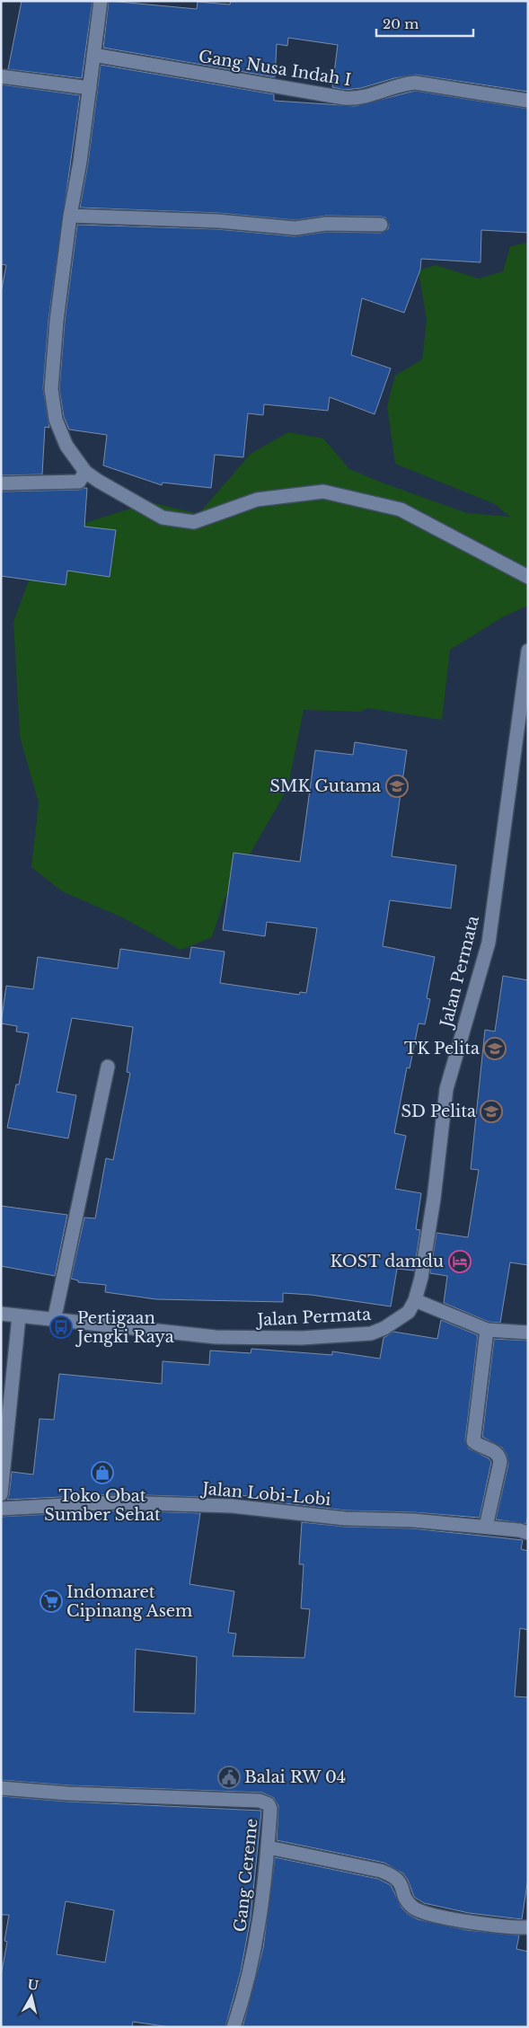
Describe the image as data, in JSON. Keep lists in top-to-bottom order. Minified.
{"streets":{"street":["Gang Nusa Indah I","Jalan Permata","Jalan Lobi-Lobi","Gang Cereme"]},"places":{"school or university":["SMK Gutama","TK Pelita","SD Pelita"],"hotel":["KOST damdu"],"bus stop":["Pertigaan Jengki Raya"],"shop":["Toko Obat Sumber Sehat"],"supermarket":["Indomaret Cipinang Asem"],"public building":["Balai RW 04"]},"scale_bar":"20 m","north":"top"}
